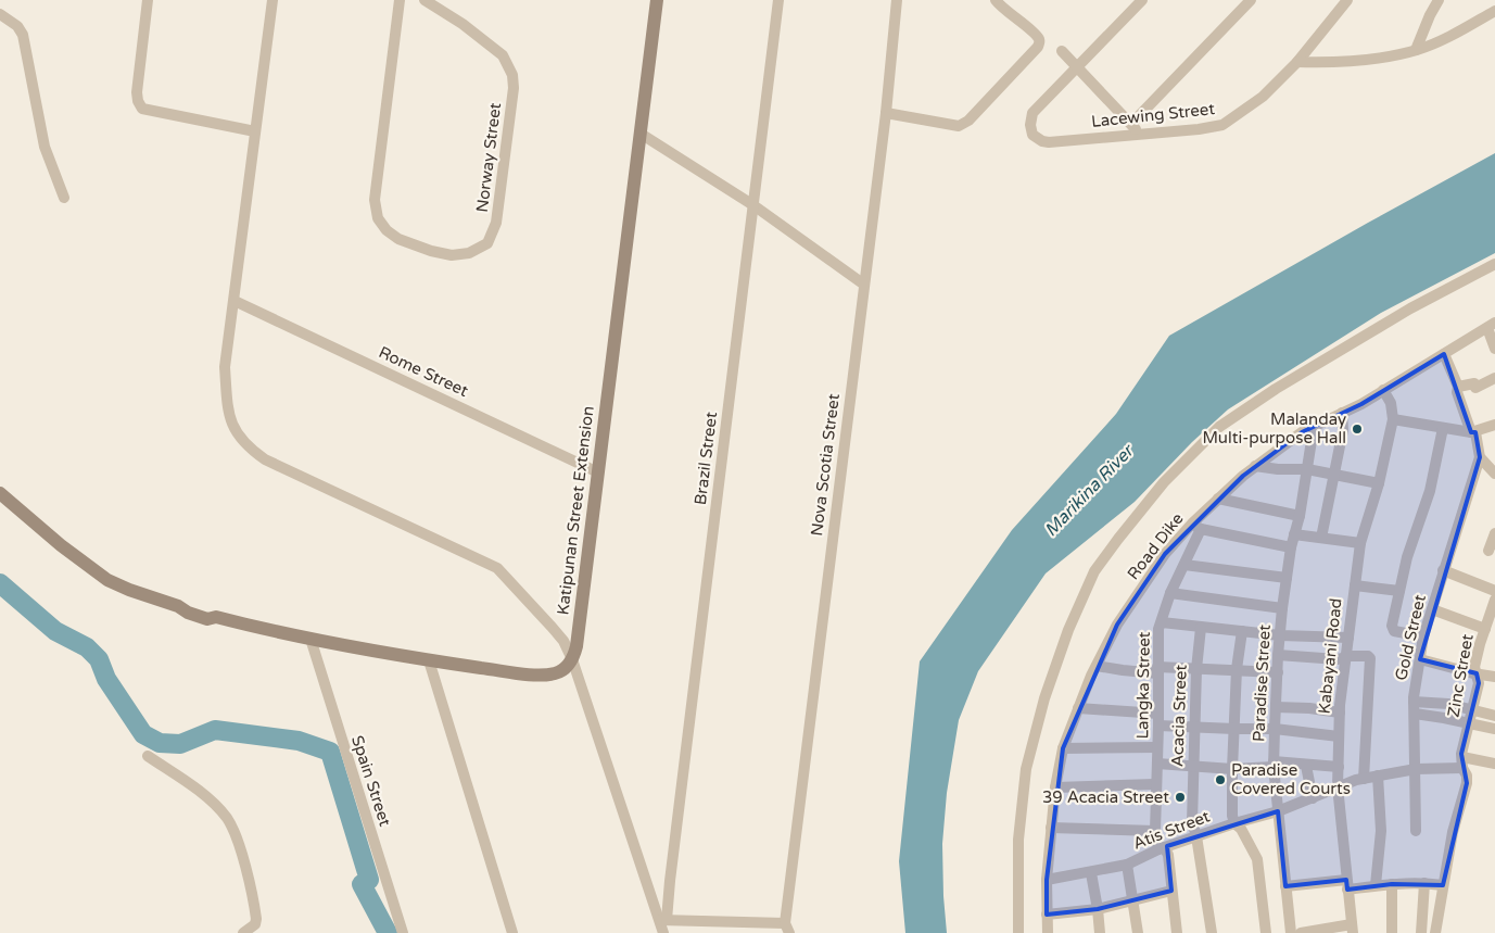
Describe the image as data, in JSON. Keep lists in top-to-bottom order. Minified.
{"streets":{"street":["Lacewing Street","Norway Street","Rome Street","Brazil Street","Nova Scotia Street","Katipunan Street Extension","Road Dike","Gold Street","Kabayani Road","Zinc Street","Paradise Street","Langka Street","Acacia Street","Spain Street","Atis Street"]},"crossings":[["Rome Street","Katipunan Street Extension"],["Road Dike","Kabayani Road"],["Road Dike","Paradise Street"],["Road Dike","Langka Street"],["Road Dike","Atis Street"],["Gold Street","Atis Street"],["Kabayani Road","Atis Street"],["Zinc Street","Atis Street"],["Paradise Street","Atis Street"],["Langka Street","Atis Street"],["Acacia Street","Atis Street"]],"water":["Marikina River"],"places":["Malanday Multi-purpose Hall","Paradise Covered Courts","39 Acacia Street"]}
